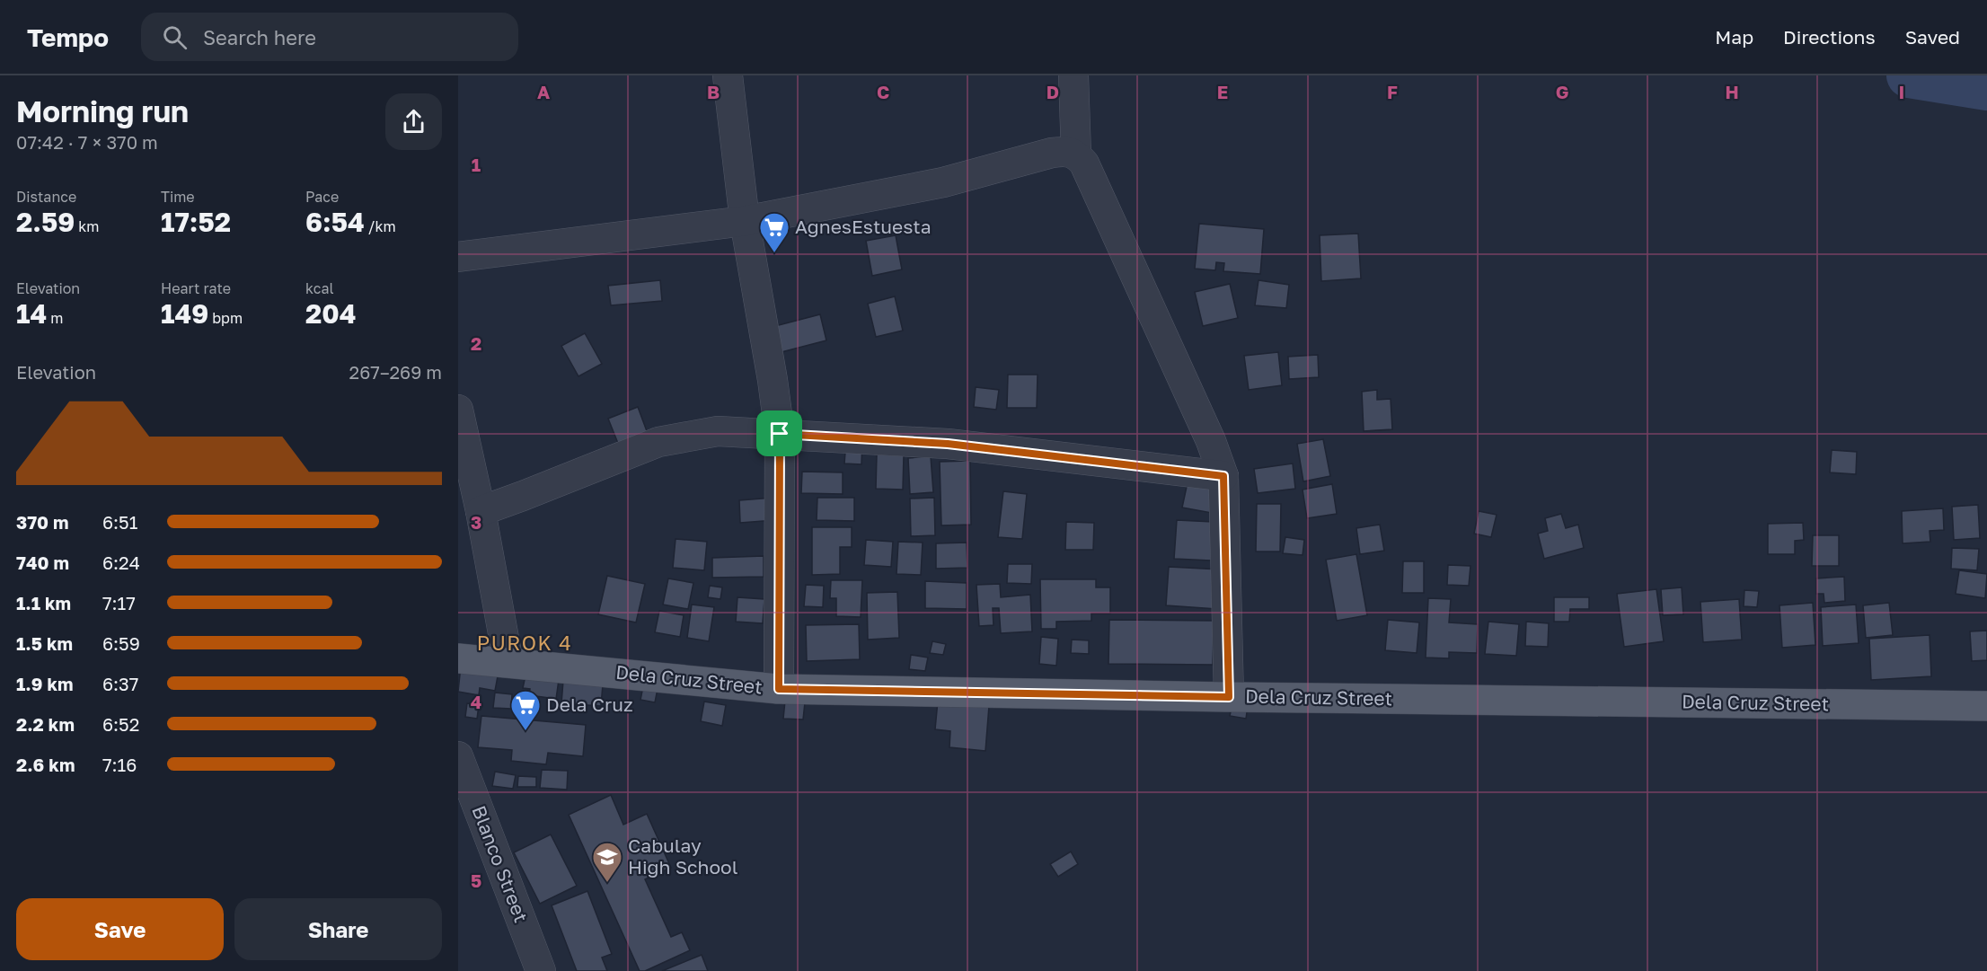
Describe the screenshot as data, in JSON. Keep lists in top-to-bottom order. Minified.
{"streets":{"main road":["Dela Cruz Street"],"street":["Blanco Street"]},"districts":["PUROK 4"],"places":{"supermarket":["AgnesEstuesta","Dela Cruz"],"school or university":["Cabulay High School"]},"page":{"header":"Tempo","search":"Search here","nav":["Map","Directions","Saved"],"heading":["Morning run","07:42 · 7 × 370 m"],"stats":[["Distance","2.59 km"],["Time","17:52"],["Pace","6:54 /km"],["Elevation","14 m"],["Heart rate","149 bpm"],["kcal","204"]],"chart":["Elevation","267–269 m"],"list":[{"name":"370 m","note":"6:51"},{"name":"740 m","note":"6:24"},{"name":"1.1 km","note":"7:17"},{"name":"1.5 km","note":"6:59"},{"name":"1.9 km","note":"6:37"},{"name":"2.2 km","note":"6:52"},{"name":"2.6 km","note":"7:16"}],"buttons":["Save","Share"]},"grid":{"columns":["A","B","C","D","E","F","G","H","I"],"rows":["1","2","3","4","5"]}}
